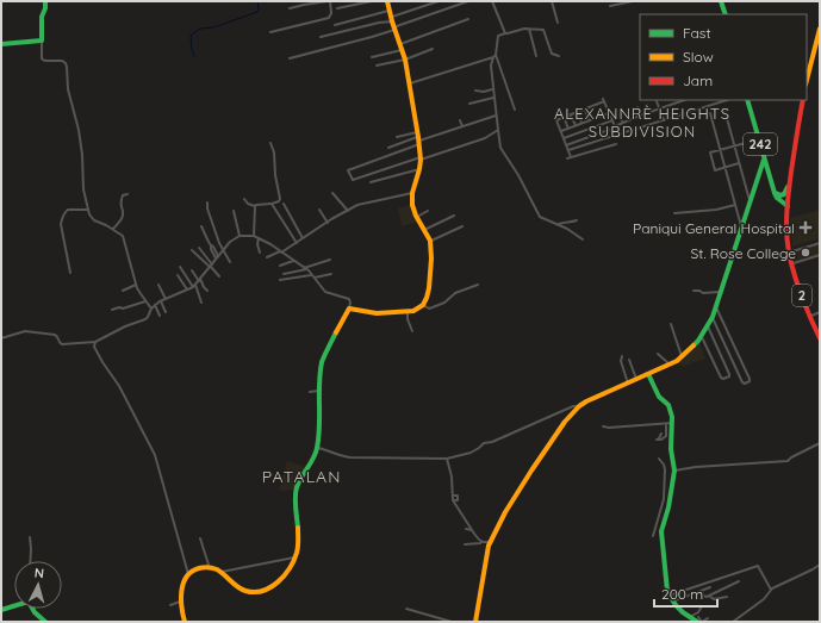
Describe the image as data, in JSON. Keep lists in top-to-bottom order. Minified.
{"streets":{"main road":["242","2"]},"districts":["ALEXANNRÈ HEIGHTS SUBDIVISION","PATALAN"],"places":{"health":["Paniqui General Hospital"],"other":["St. Rose College"]},"legend":["Fast","Slow","Jam"],"scale_bar":"200 m","north":"top"}
